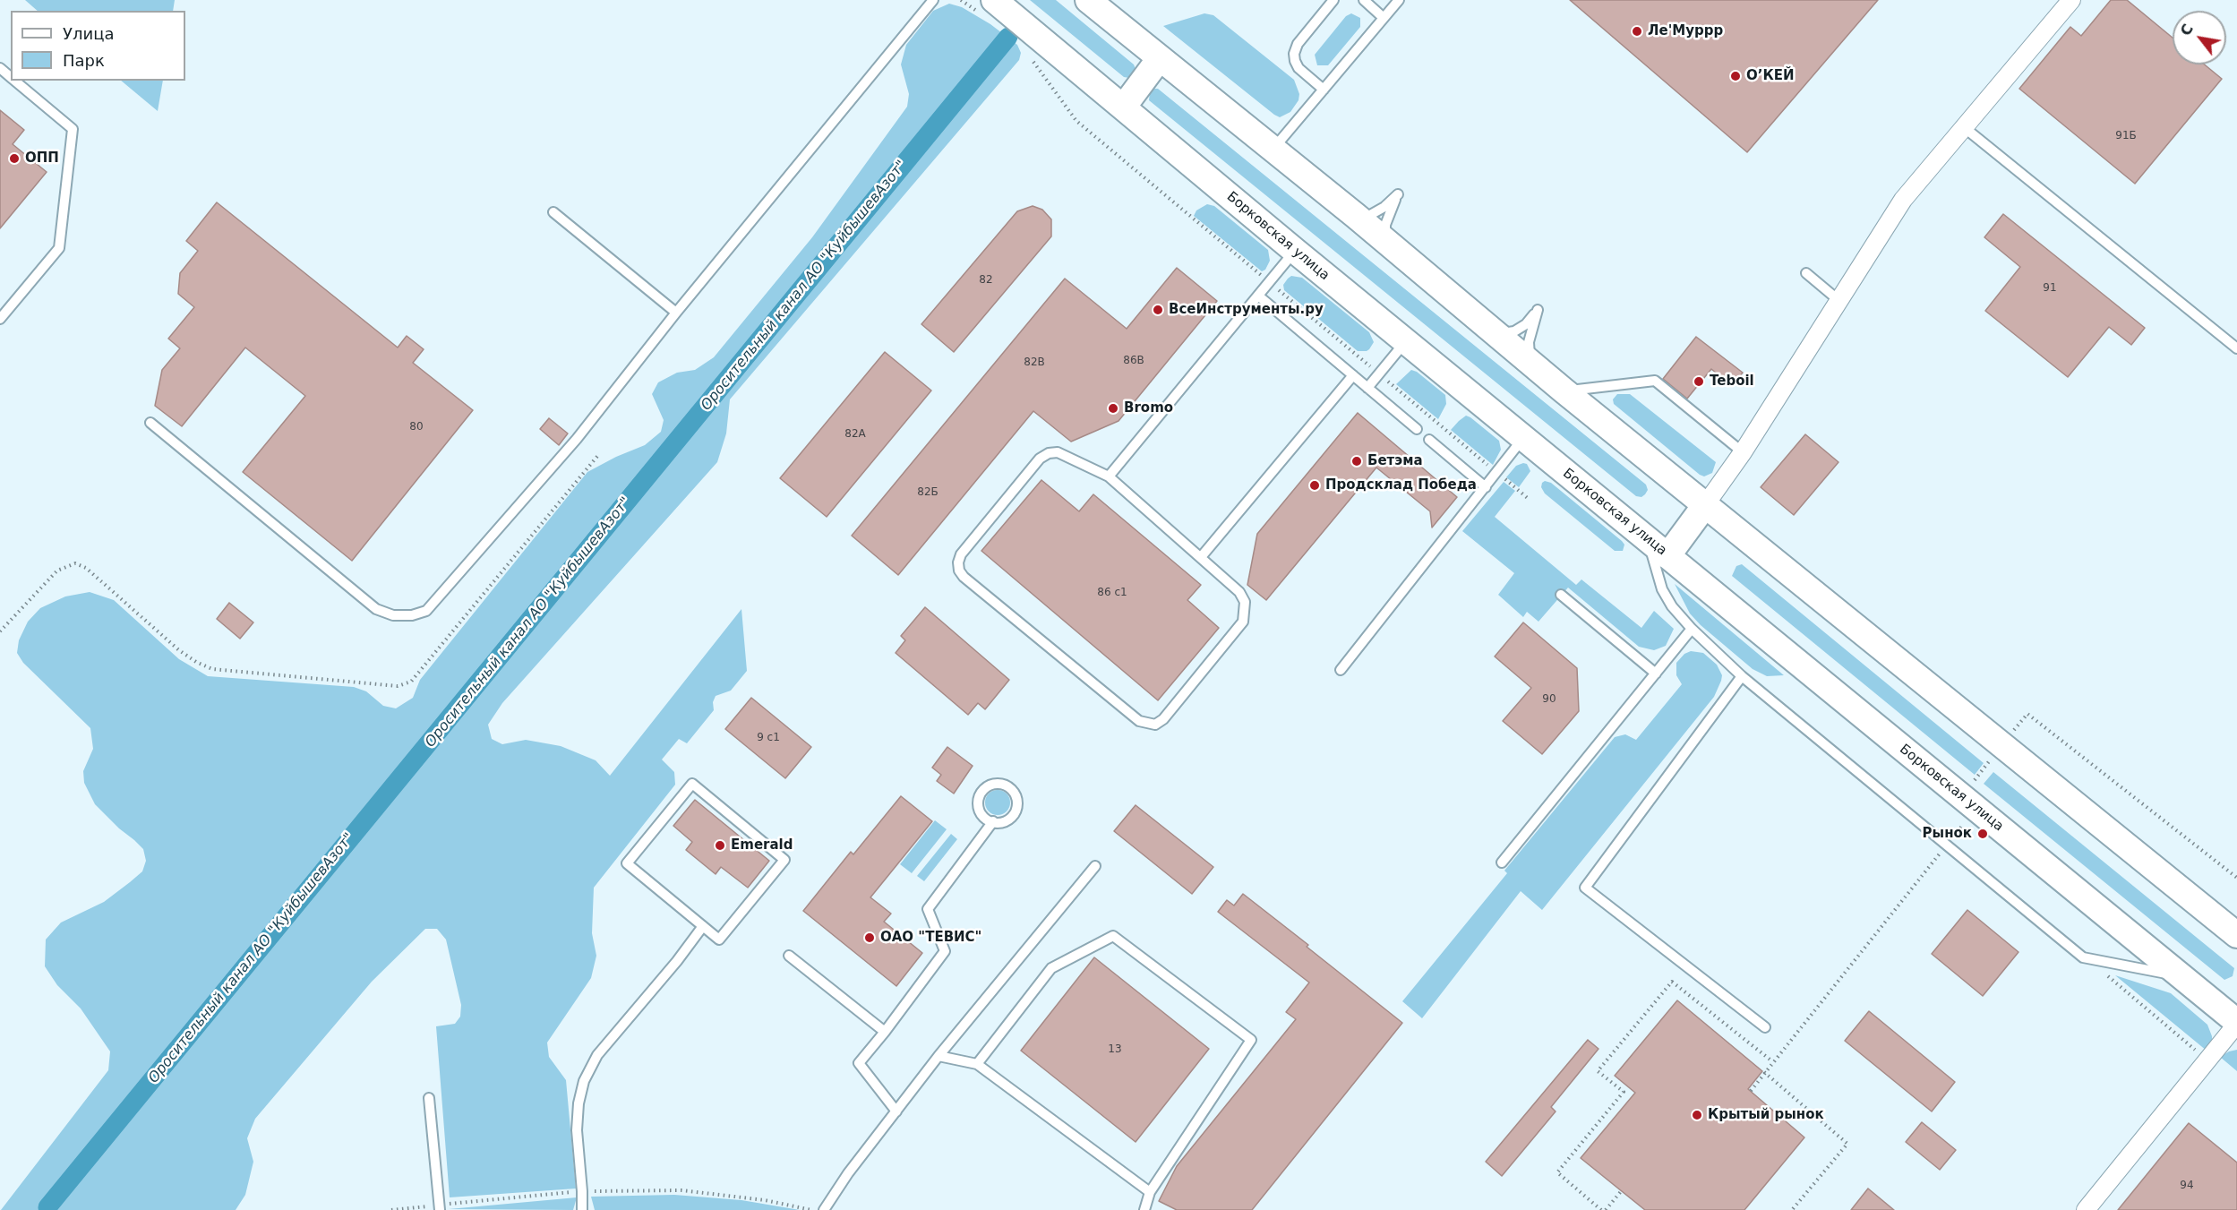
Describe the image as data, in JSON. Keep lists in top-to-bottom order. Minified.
{"streets":{"main road":["Борковская улица"]},"water":["Оросительный канал АО \"КуйбышевАзот\""],"places":["Ле'Муррр","О’КЕЙ","ОПП","ВсеИнструменты.ру","Teboil","Bromo","Бетэма","Продсклад Победа","Рынок","Emerald","ОАО \"ТЕВИС\"","Крытый рынок"],"house_numbers":["91Б","82","91","86В","82В","80","82А","82Б","86 c1","90","9 с1","13","94"],"legend":["Улица","Парк"],"north":"top left"}
